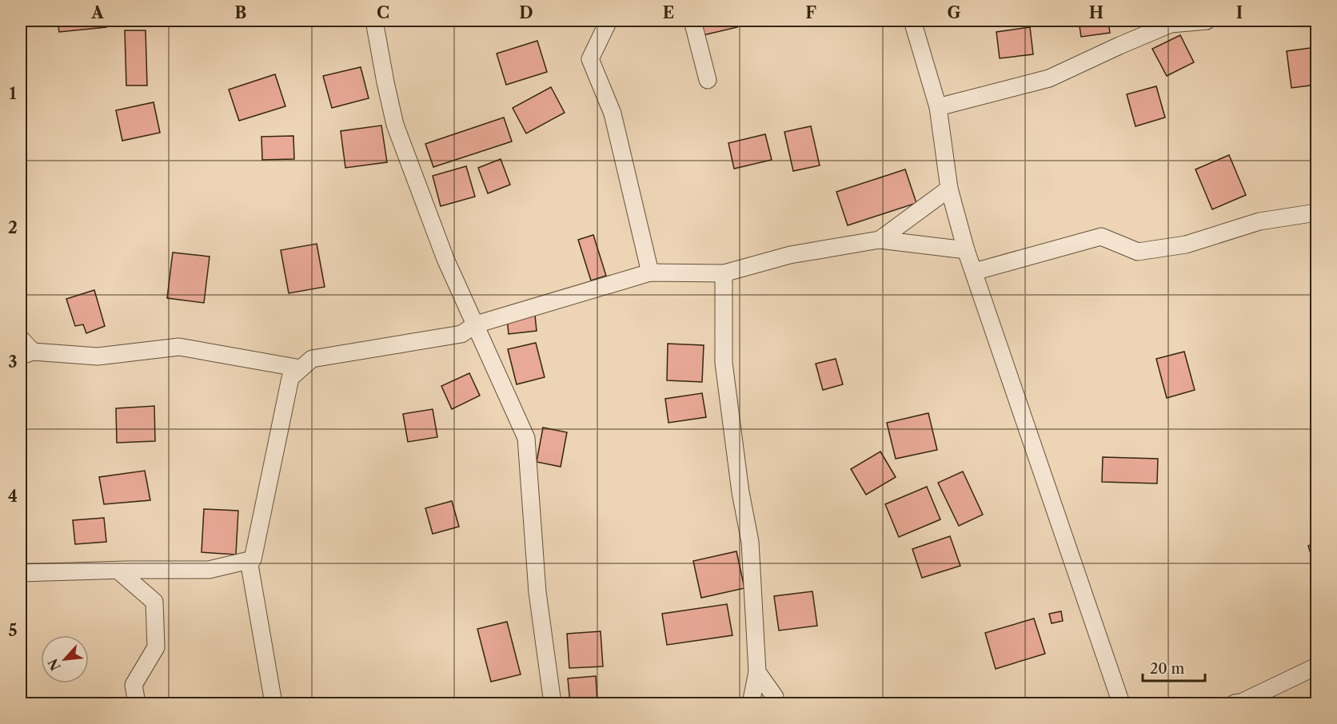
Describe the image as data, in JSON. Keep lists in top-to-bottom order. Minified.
{"scale_bar":"20 m","north":"bottom left","grid":{"columns":["A","B","C","D","E","F","G","H","I"],"rows":["1","2","3","4","5"]}}
